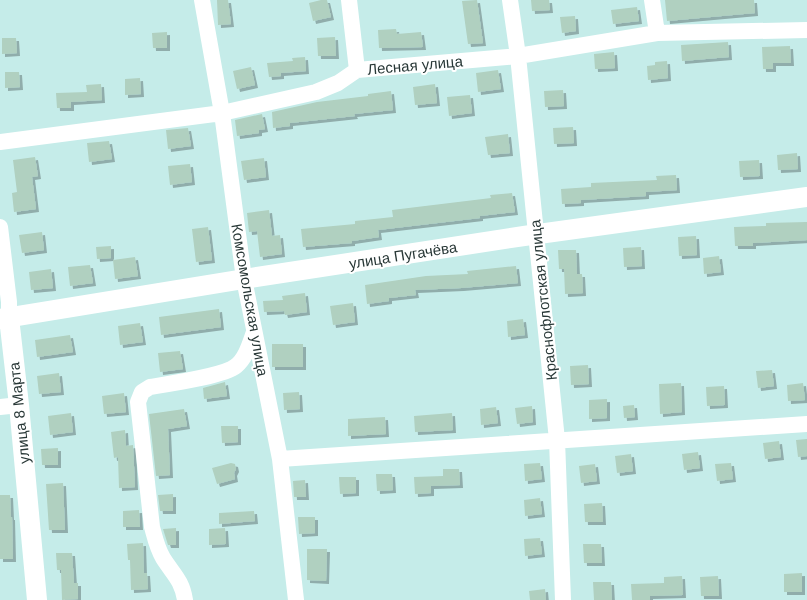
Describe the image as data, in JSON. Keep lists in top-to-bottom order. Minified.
{"streets":{"main road":["улица Пугачёва","улица 8 Марта"],"street":["Лесная улица","Комсомольская улица","Краснофлотская улица"]},"crossings":[["Лесная улица","Комсомольская улица"],["Лесная улица","Краснофлотская улица"],["улица Пугачёва","Комсомольская улица"],["улица Пугачёва","Краснофлотская улица"],["улица Пугачёва","улица 8 Марта"]]}
